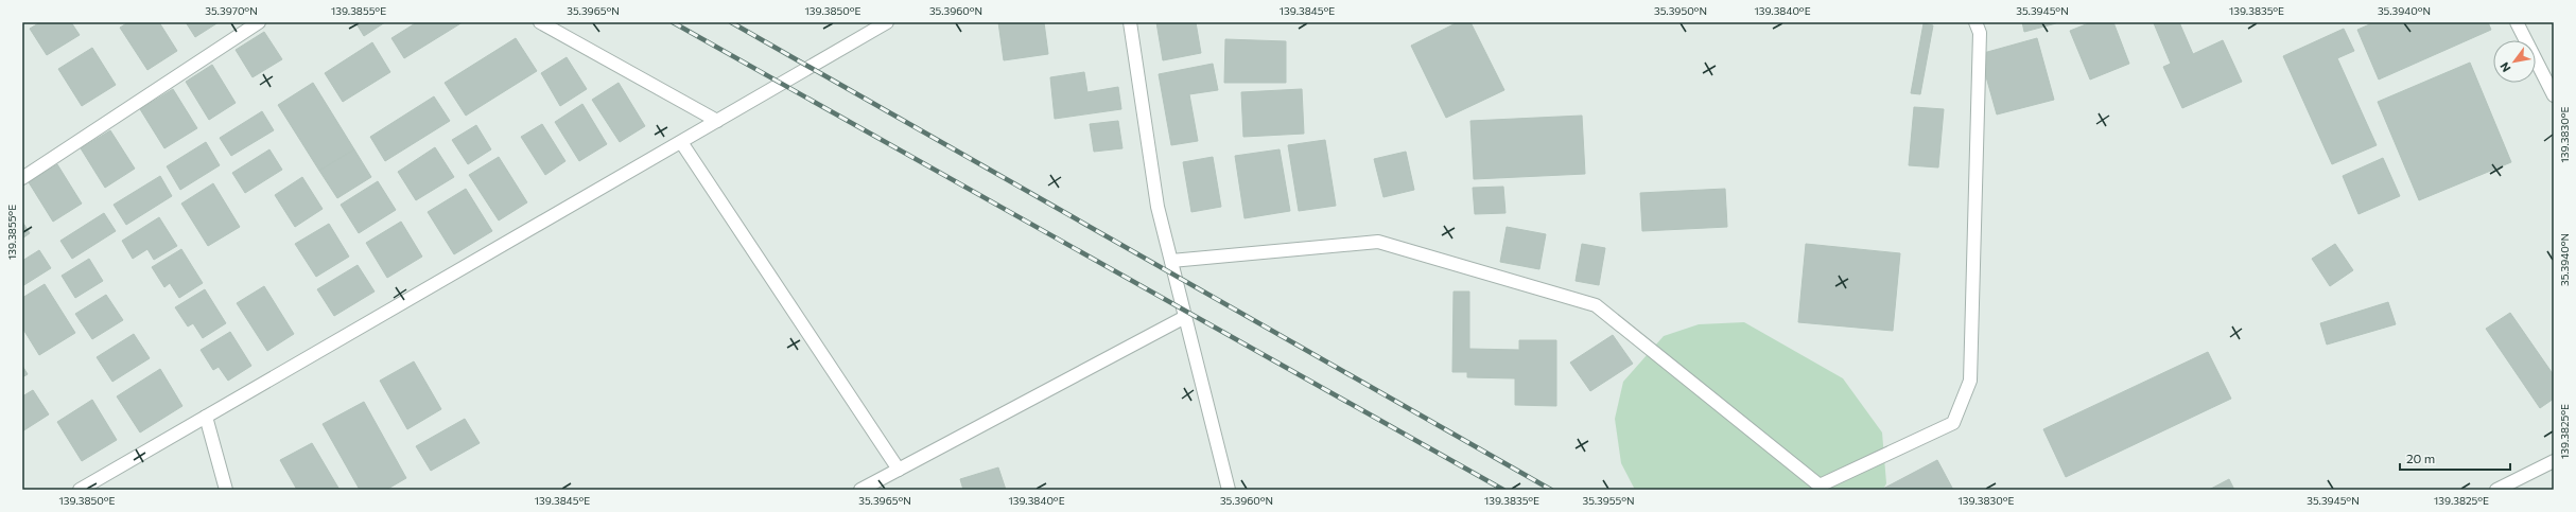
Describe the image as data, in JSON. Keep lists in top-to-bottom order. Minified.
{"scale_bar":"20 m","north":"bottom left","coordinates":["35.3970°N","139.3855°E","35.3965°N","139.3850°E","35.3960°N","139.3845°E","35.3950°N","139.3840°E","35.3945°N","139.3835°E","35.3940°N","139.3830°E","139.3825°E","35.3955°N"]}
